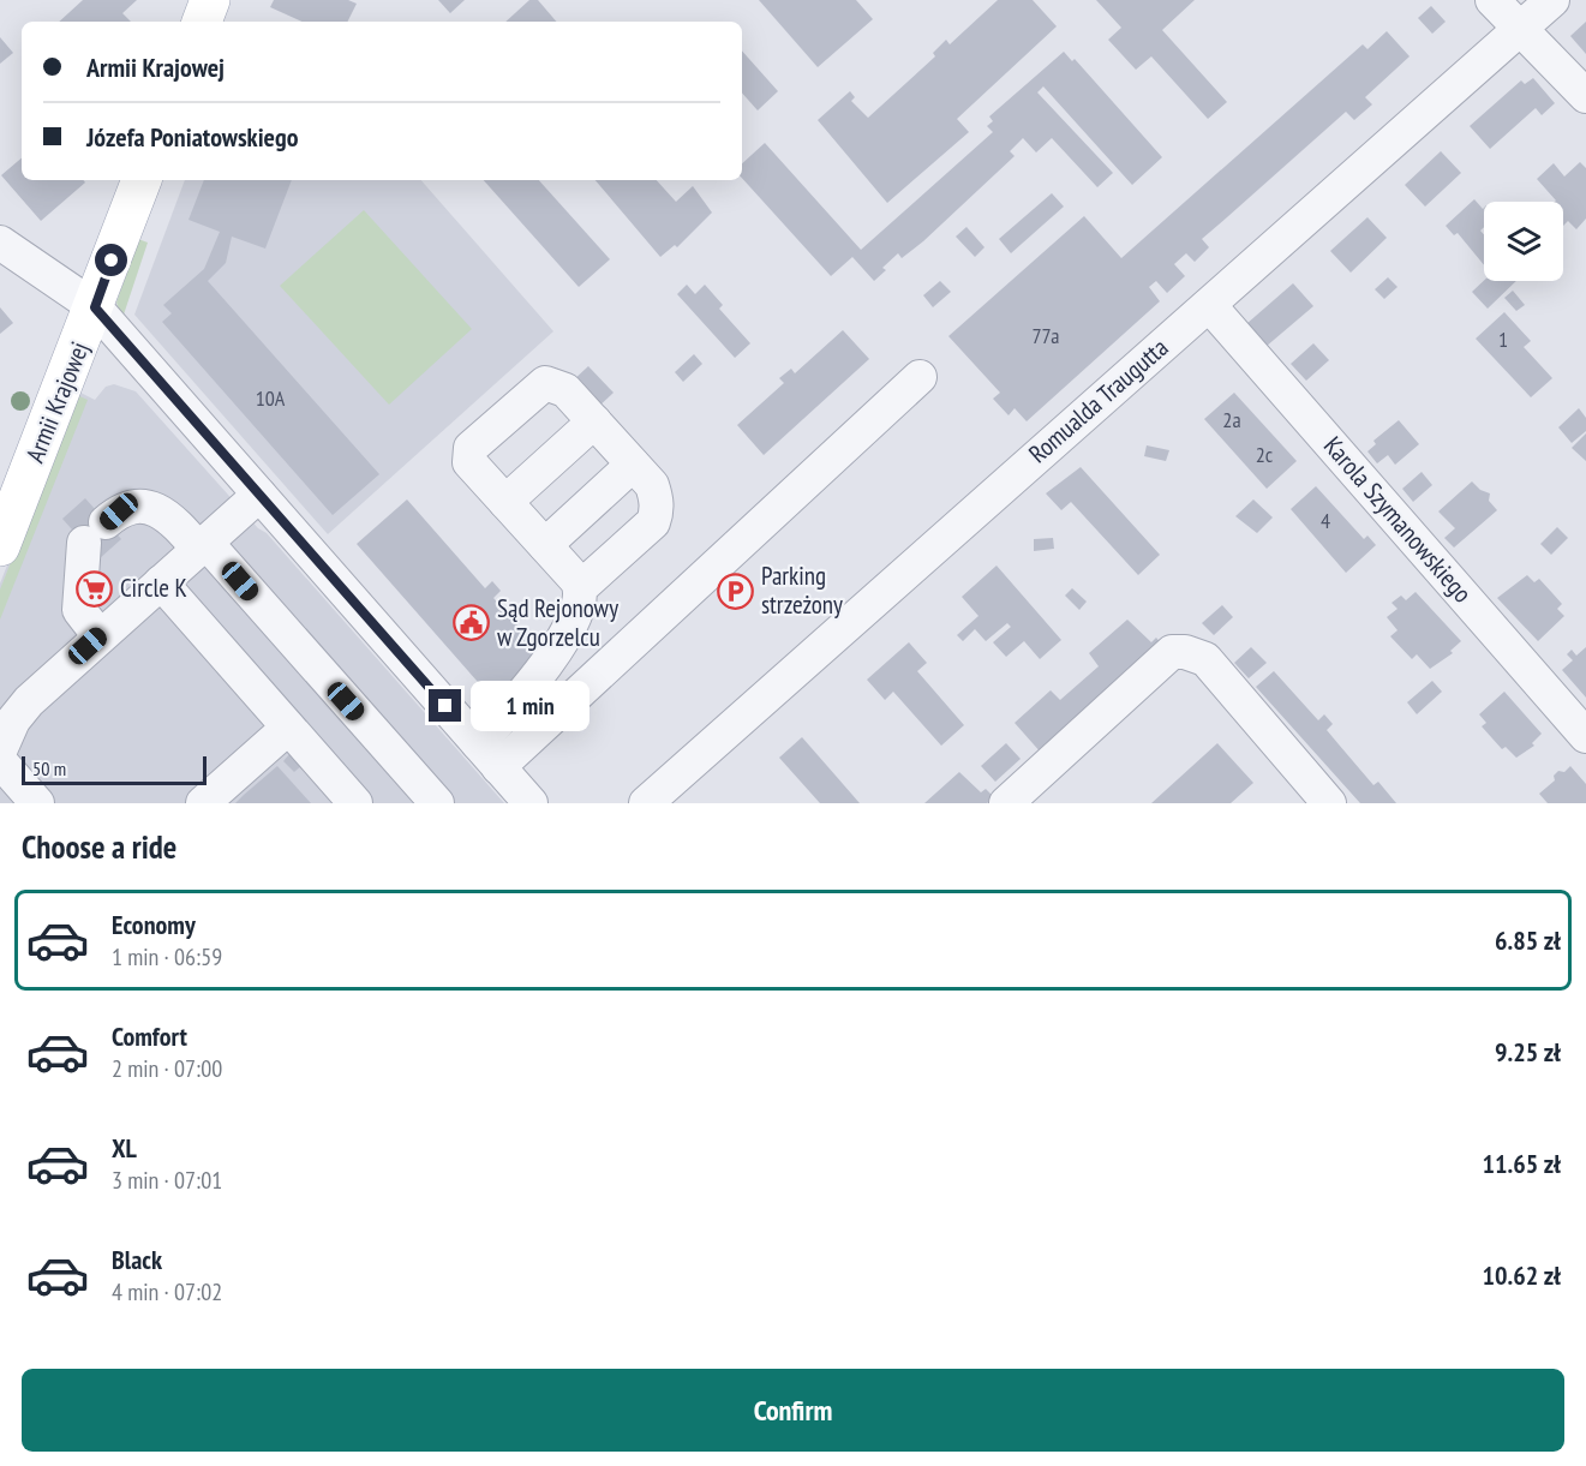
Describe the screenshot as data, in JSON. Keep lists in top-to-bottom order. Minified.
{"streets":{"main road":["Armii Krajowej"],"street":["Romualda Traugutta","Karola Szymanowskiego"]},"crossings":[["Romualda Traugutta","Karola Szymanowskiego"]],"places":{"supermarket":["Circle K"],"parking":["Parking strzeżony"],"public building":["Sąd Rejonowy w Zgorzelcu"]},"house_numbers":["77a","1","10A","2a","2c","4"],"scale_bar":"50 m","page":{"banner":["Armii Krajowej","Józefa Poniatowskiego"],"bubble":"1 min","scale":"50 m","heading":"Choose a ride","list":[{"name":"Economy","note":"1 min · 06:59","value":"6.85 zł"},{"name":"Comfort","note":"2 min · 07:00","value":"9.25 zł"},{"name":"XL","note":"3 min · 07:01","value":"11.65 zł"},{"name":"Black","note":"4 min · 07:02","value":"10.62 zł"}],"buttons":"Confirm"}}
